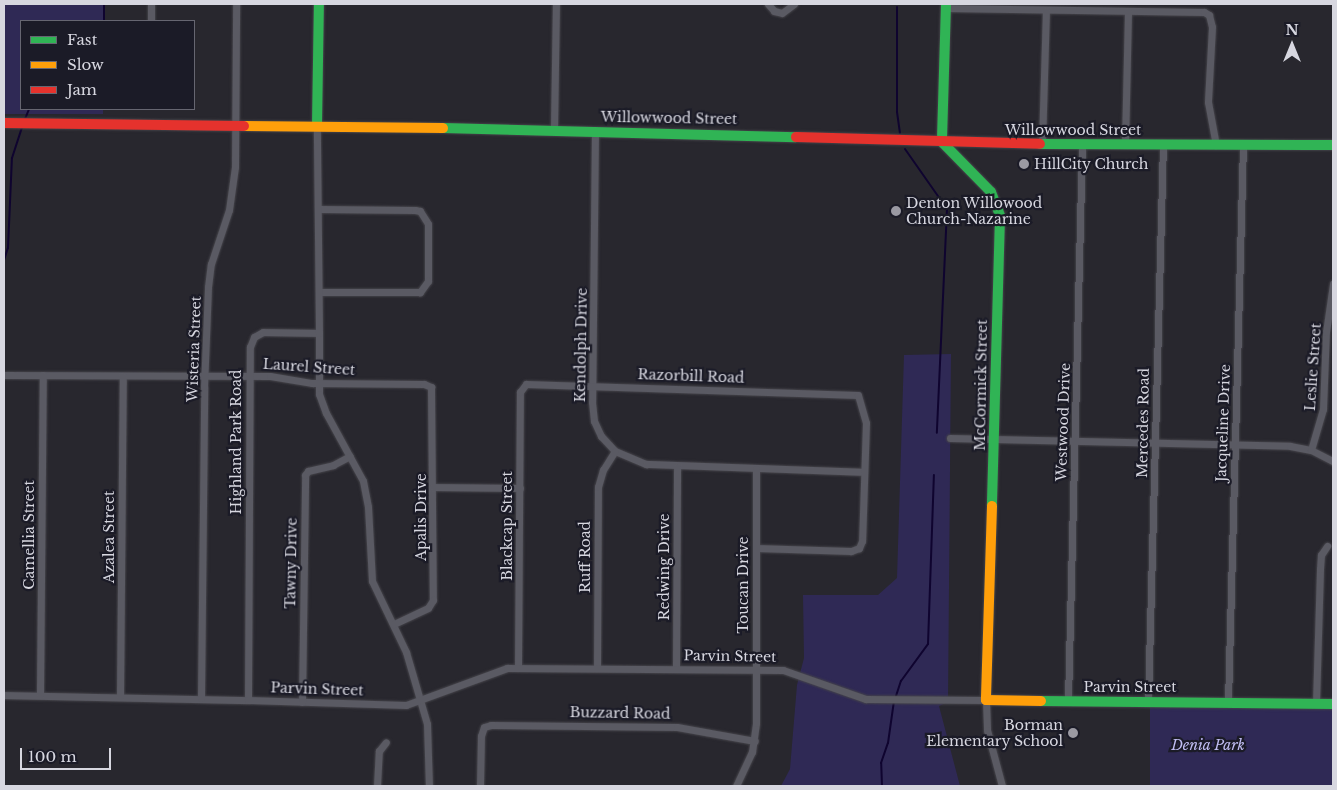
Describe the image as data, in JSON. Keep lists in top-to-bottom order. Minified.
{"streets":{"street":["Willowwood Street","Kendolph Drive","Wisteria Street","Laurel Street","Leslie Street","Razorbill Road","McCormick Street","Westwood Drive","Mercedes Road","Jacqueline Drive","Highland Park Road","Apalis Drive","Blackcap Street","Camellia Street","Azalea Street","Ruff Road","Tawny Drive","Redwing Drive","Toucan Drive","Parvin Street","Buzzard Road"]},"crossings":[["Willowwood Street","Kendolph Drive"],["Willowwood Street","Wisteria Street"],["Willowwood Street","McCormick Street"],["Willowwood Street","Westwood Drive"],["Willowwood Street","Mercedes Road"],["Willowwood Street","Jacqueline Drive"],["Kendolph Drive","Razorbill Road"],["Kendolph Drive","Ruff Road"],["Kendolph Drive","Redwing Drive"],["Kendolph Drive","Toucan Drive"],["Wisteria Street","Laurel Street"],["Laurel Street","Highland Park Road"],["Laurel Street","Apalis Drive"],["Laurel Street","Camellia Street"],["Laurel Street","Azalea Street"],["Razorbill Road","Blackcap Street"],["McCormick Street","Parvin Street"],["Westwood Drive","Parvin Street"],["Mercedes Road","Parvin Street"],["Jacqueline Drive","Parvin Street"],["Highland Park Road","Parvin Street"],["Blackcap Street","Parvin Street"],["Ruff Road","Parvin Street"],["Tawny Drive","Parvin Street"],["Redwing Drive","Parvin Street"],["Toucan Drive","Parvin Street"],["Toucan Drive","Buzzard Road"]],"parks":["Denia Park"],"places":["HillCity Church","Denton Willowood Church-Nazarine","Borman Elementary School"],"legend":["Fast","Slow","Jam"],"scale_bar":"100 m","north":"top"}
